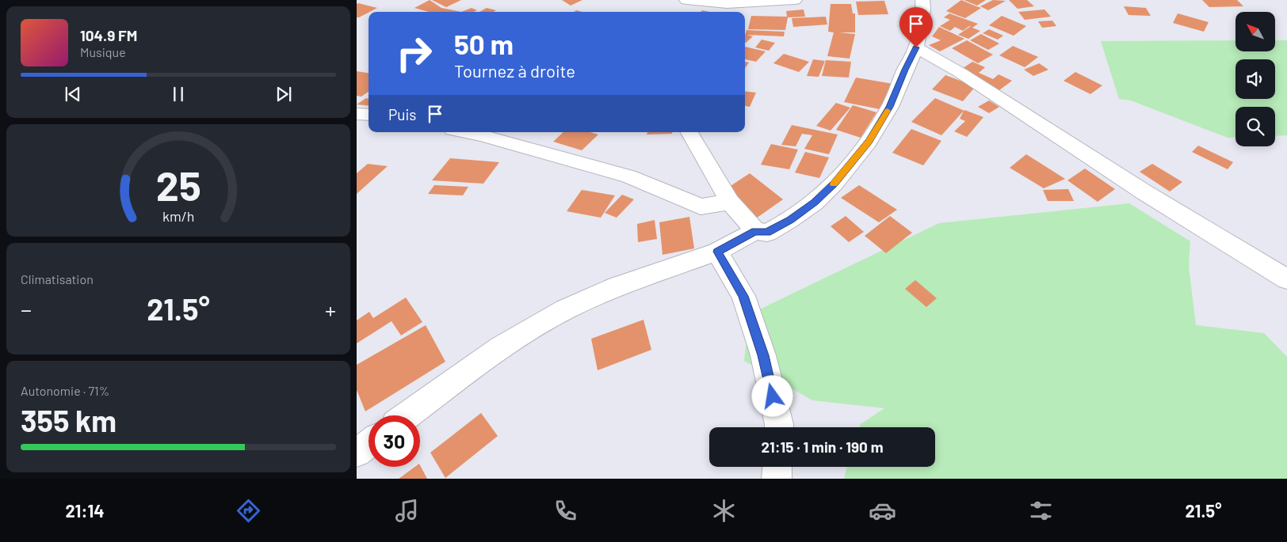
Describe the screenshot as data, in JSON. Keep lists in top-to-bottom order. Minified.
{"north":"top left","page":{"turn":["50 m","Tournez à droite"],"song":["104.9 FM","Musique"],"then":"Puis","tile":["Climatisation",["Autonomie · 71%","355 km"]],"heat":["−","21.5°","+"],"limit":"30","trip":"21:15 · 1 min · 190 m","tabs":["21:14","21.5°"],"gauge":["25","km/h"]}}
